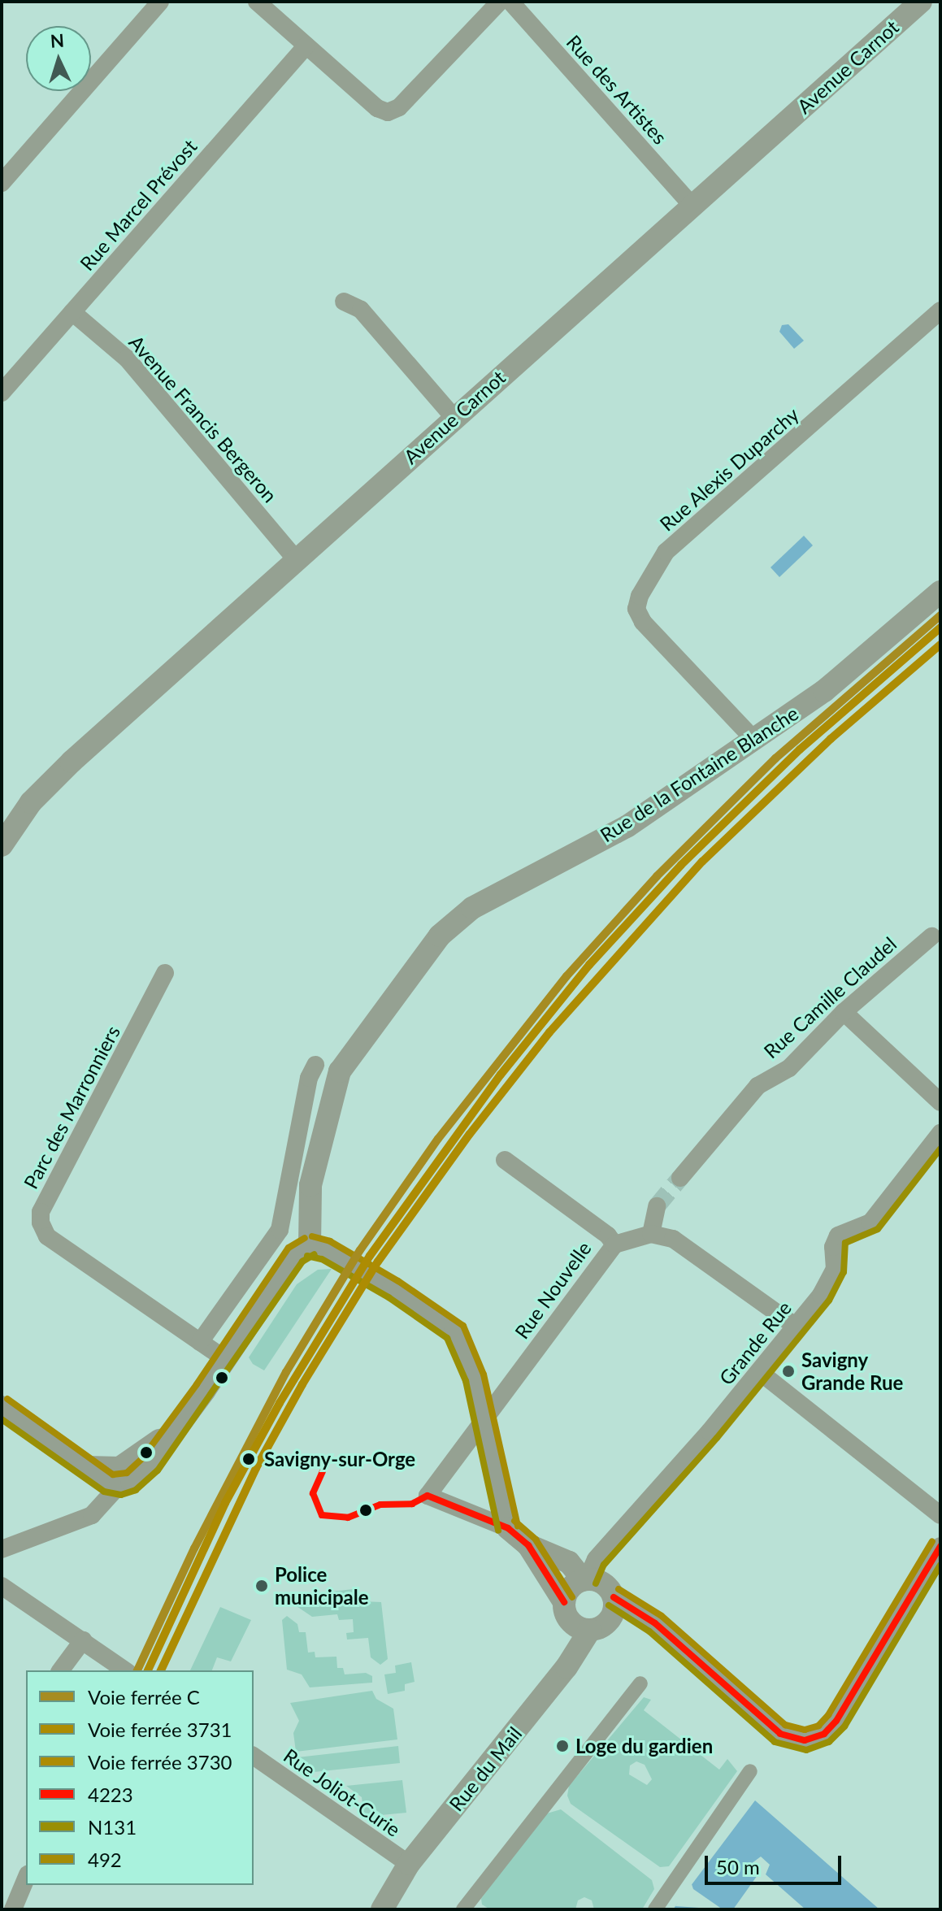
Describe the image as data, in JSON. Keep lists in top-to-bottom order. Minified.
{"streets":{"street":["Avenue Carnot","Rue des Artistes","Rue Marcel Prévost","Avenue Francis Bergeron","Rue Alexis Duparchy","Rue de la Fontaine Blanche","Rue Camille Claudel","Parc des Marronniers","Rue Nouvelle","Grande Rue","Rue du Mail","Rue Joliot-Curie"]},"crossings":[["Avenue Carnot","Rue des Artistes"],["Avenue Carnot","Avenue Francis Bergeron"],["Rue Marcel Prévost","Avenue Francis Bergeron"],["Rue Alexis Duparchy","Rue de la Fontaine Blanche"],["Grande Rue","Rue du Mail"],["Rue du Mail","Rue Joliot-Curie"]],"places":["Savigny Grande Rue","Savigny-sur-Orge","Police municipale","Loge du gardien"],"lines":["rail line C","rail line 3730","rail line 3731","transit line N131","transit line 492","transit line 4223"],"legend":["Voie ferrée C","Voie ferrée 3731","Voie ferrée 3730","4223","N131","492"],"scale_bar":"50 m","north":"top"}
